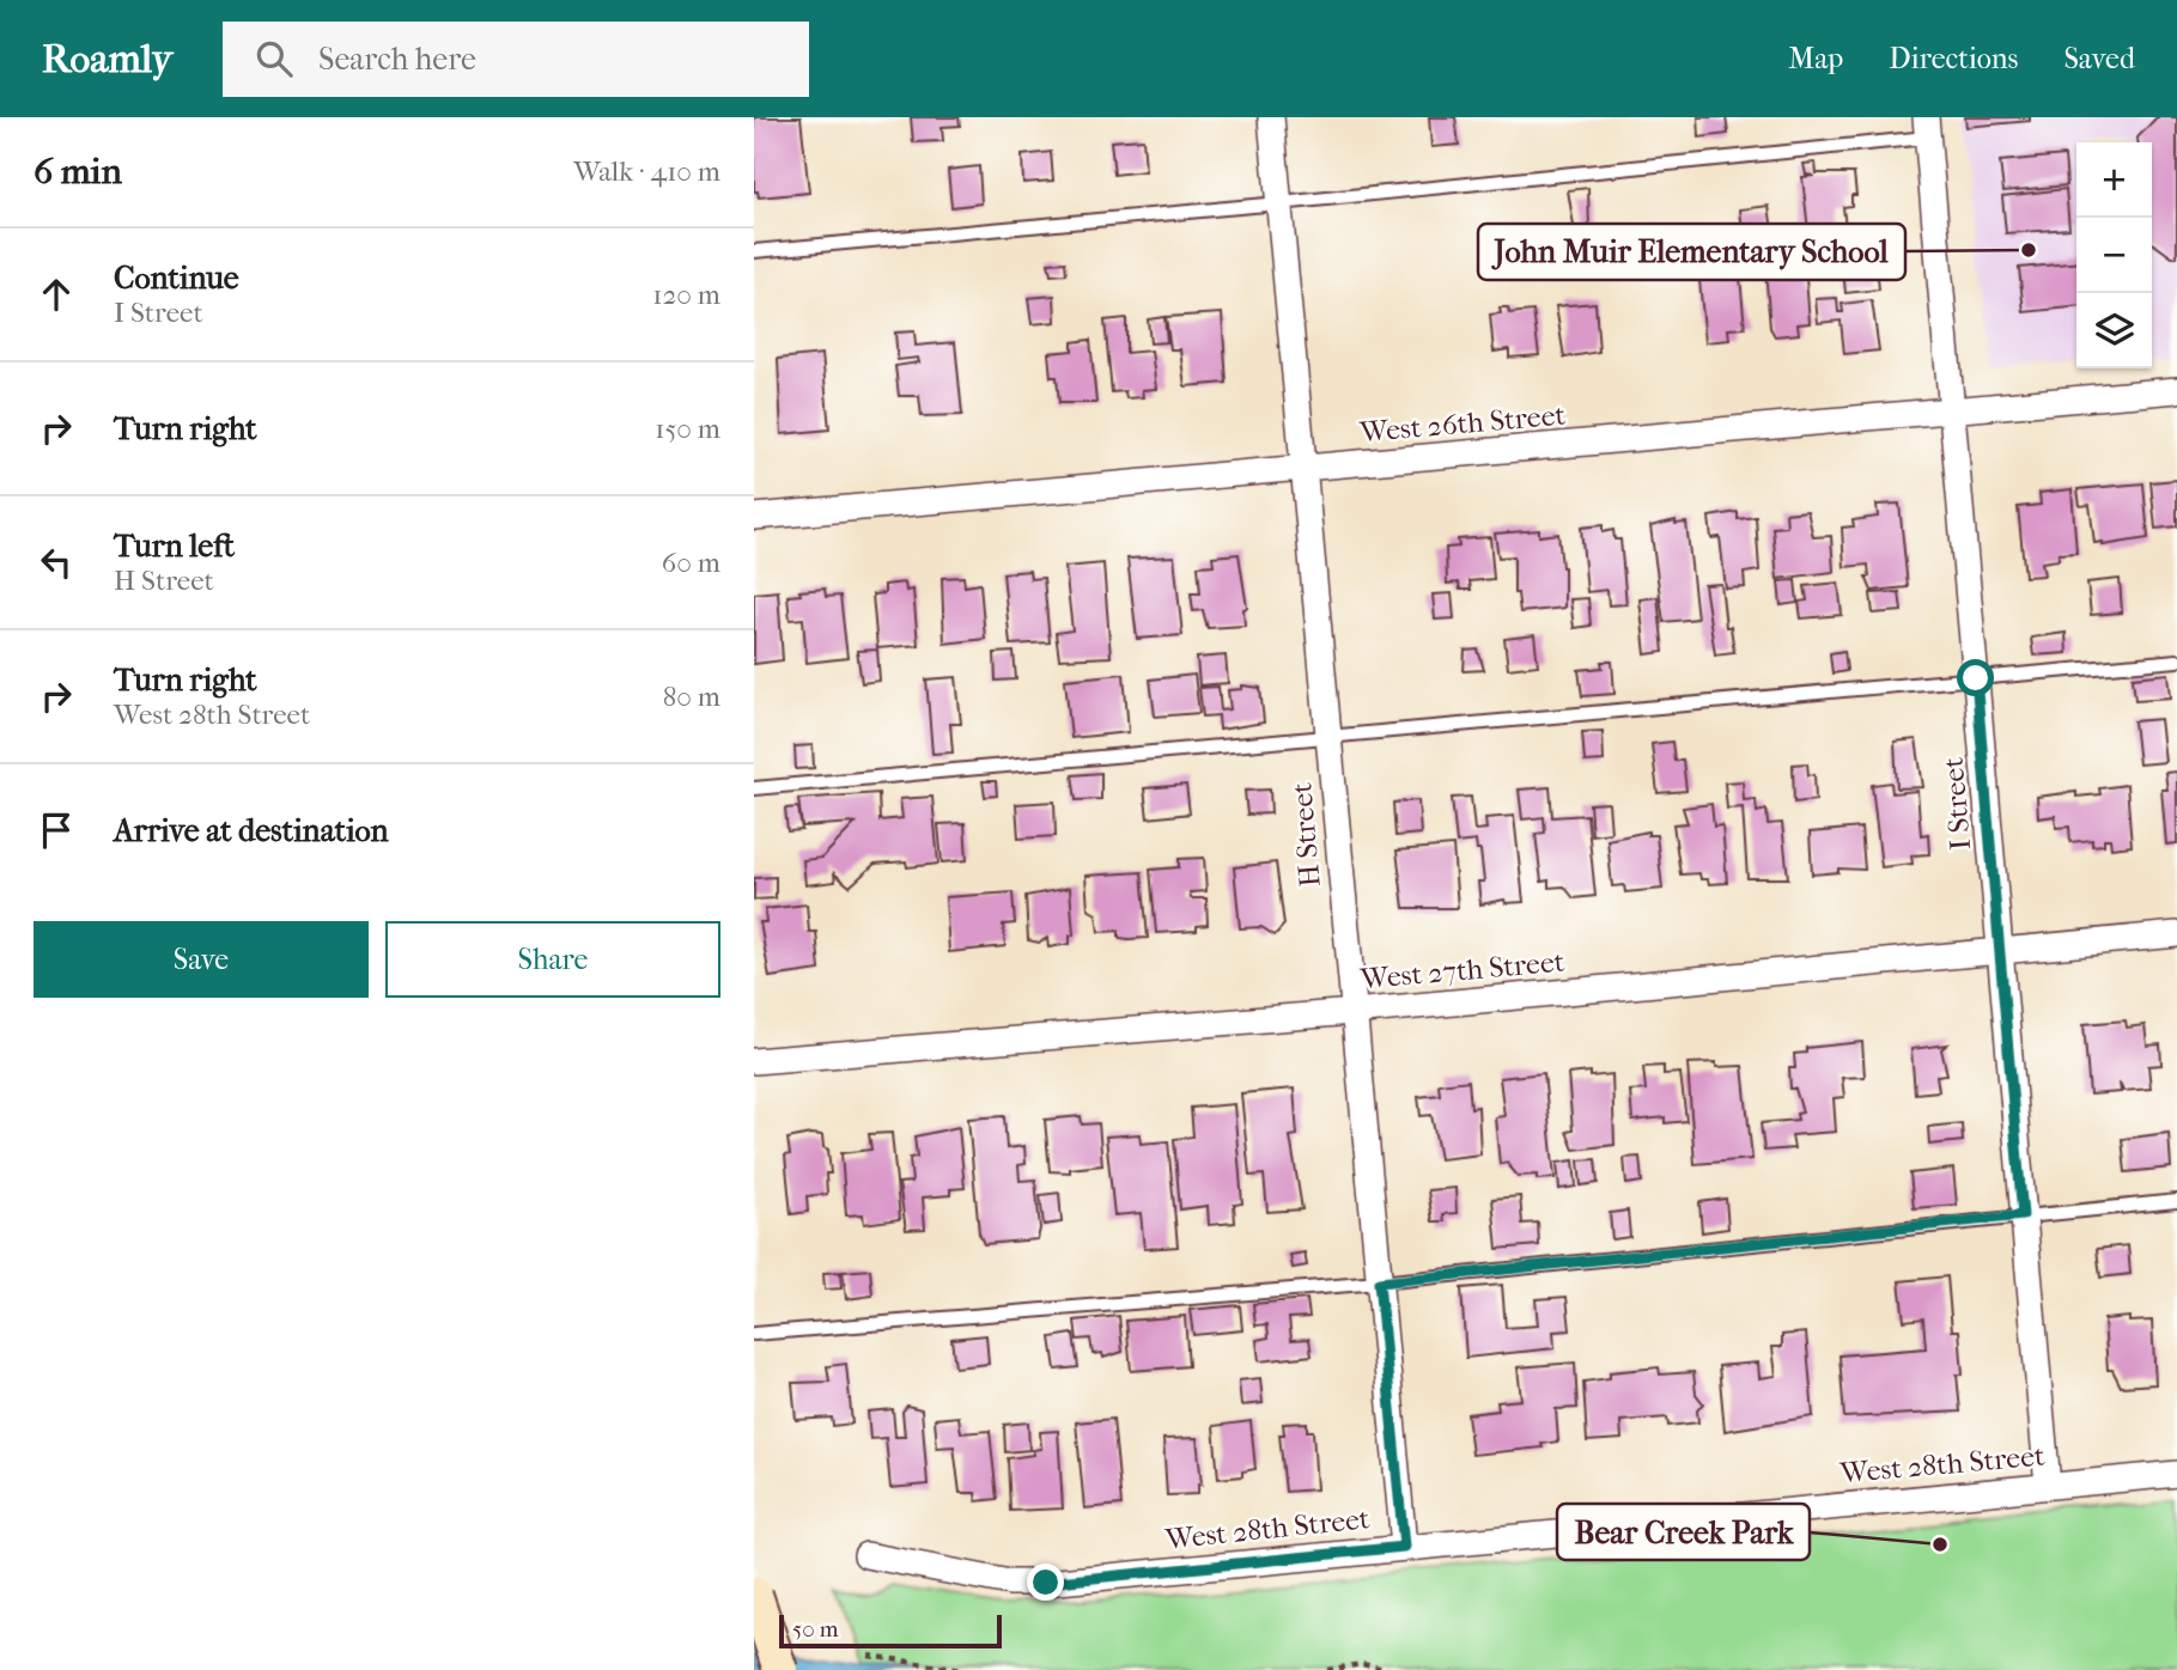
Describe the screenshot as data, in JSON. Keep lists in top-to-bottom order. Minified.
{"streets":{"street":["West 26th Street","I Street","H Street","West 27th Street","West 28th Street"]},"crossings":[["West 26th Street","I Street"],["West 26th Street","H Street"],["I Street","West 27th Street"],["I Street","West 28th Street"],["H Street","West 27th Street"],["H Street","West 28th Street"]],"places":["John Muir Elementary School","Bear Creek Park"],"scale_bar":"50 m","page":{"header":"Roamly","search":"Search here","nav":["Map","Directions","Saved"],"heading":["6 min","Walk · 410 m"],"map_buttons":["+","−"],"list":[["Continue","I Street","120 m"],["Turn right","150 m"],["Turn left","H Street","60 m"],["Turn right","West 28th Street","80 m"],"Arrive at destination"],"buttons":["Save","Share"],"scale":"50 m"}}
